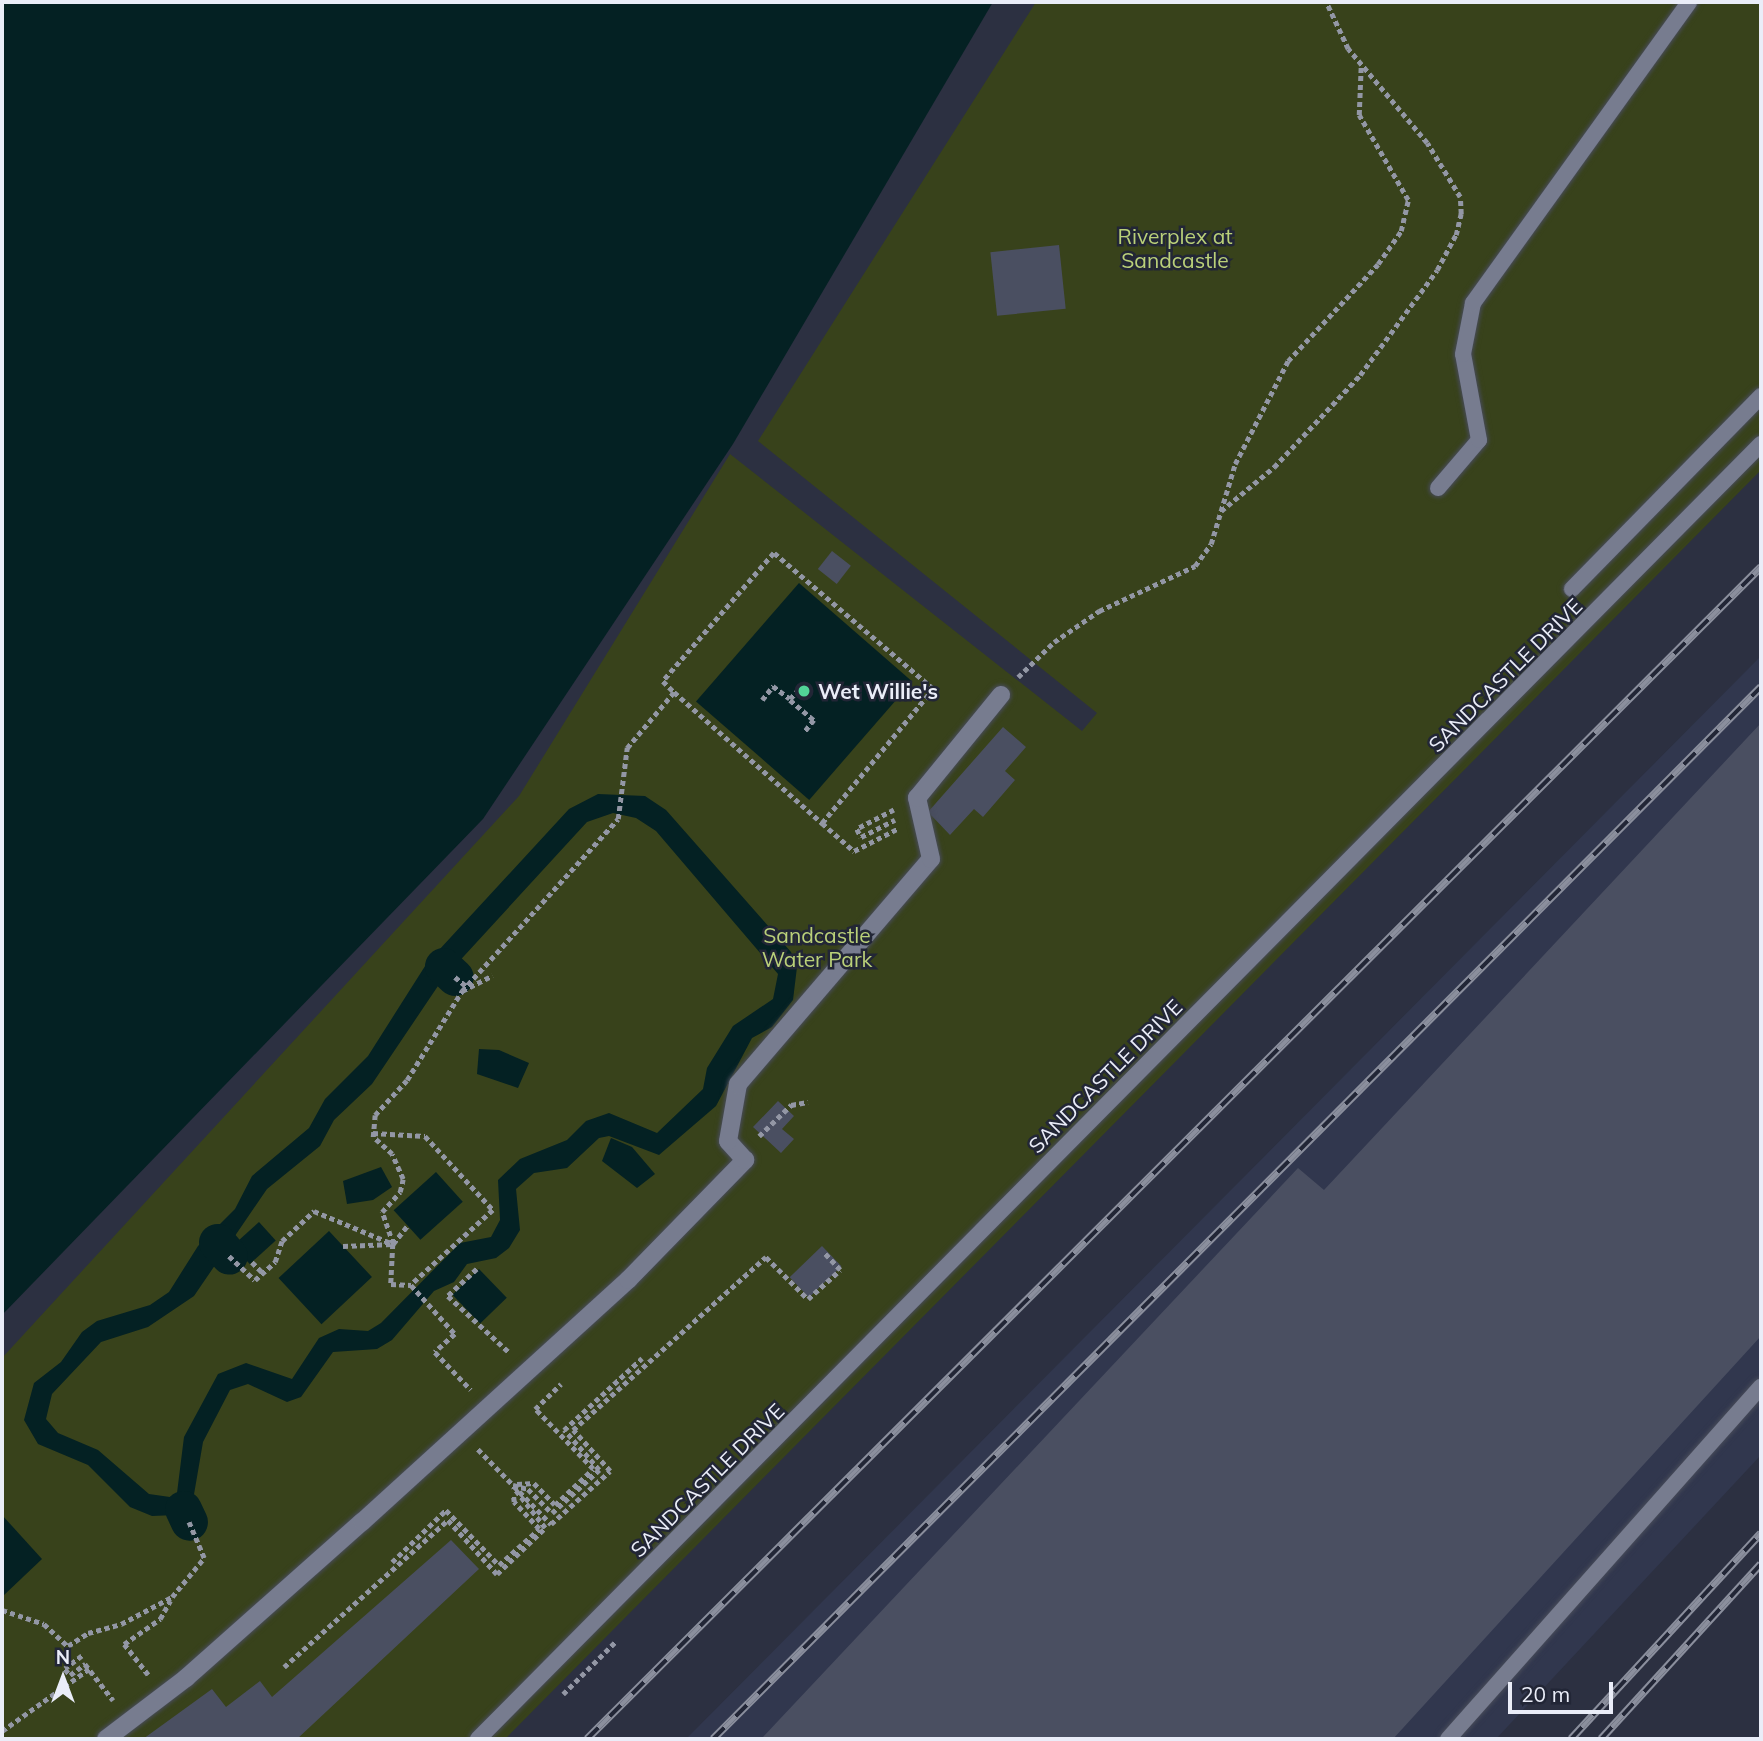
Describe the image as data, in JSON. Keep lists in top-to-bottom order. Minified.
{"streets":{"lane":["SANDCASTLE DRIVE"]},"parks":["Riverplex at Sandcastle","Sandcastle Water Park"],"places":["Wet Willie's"],"scale_bar":"20 m","north":"top"}
